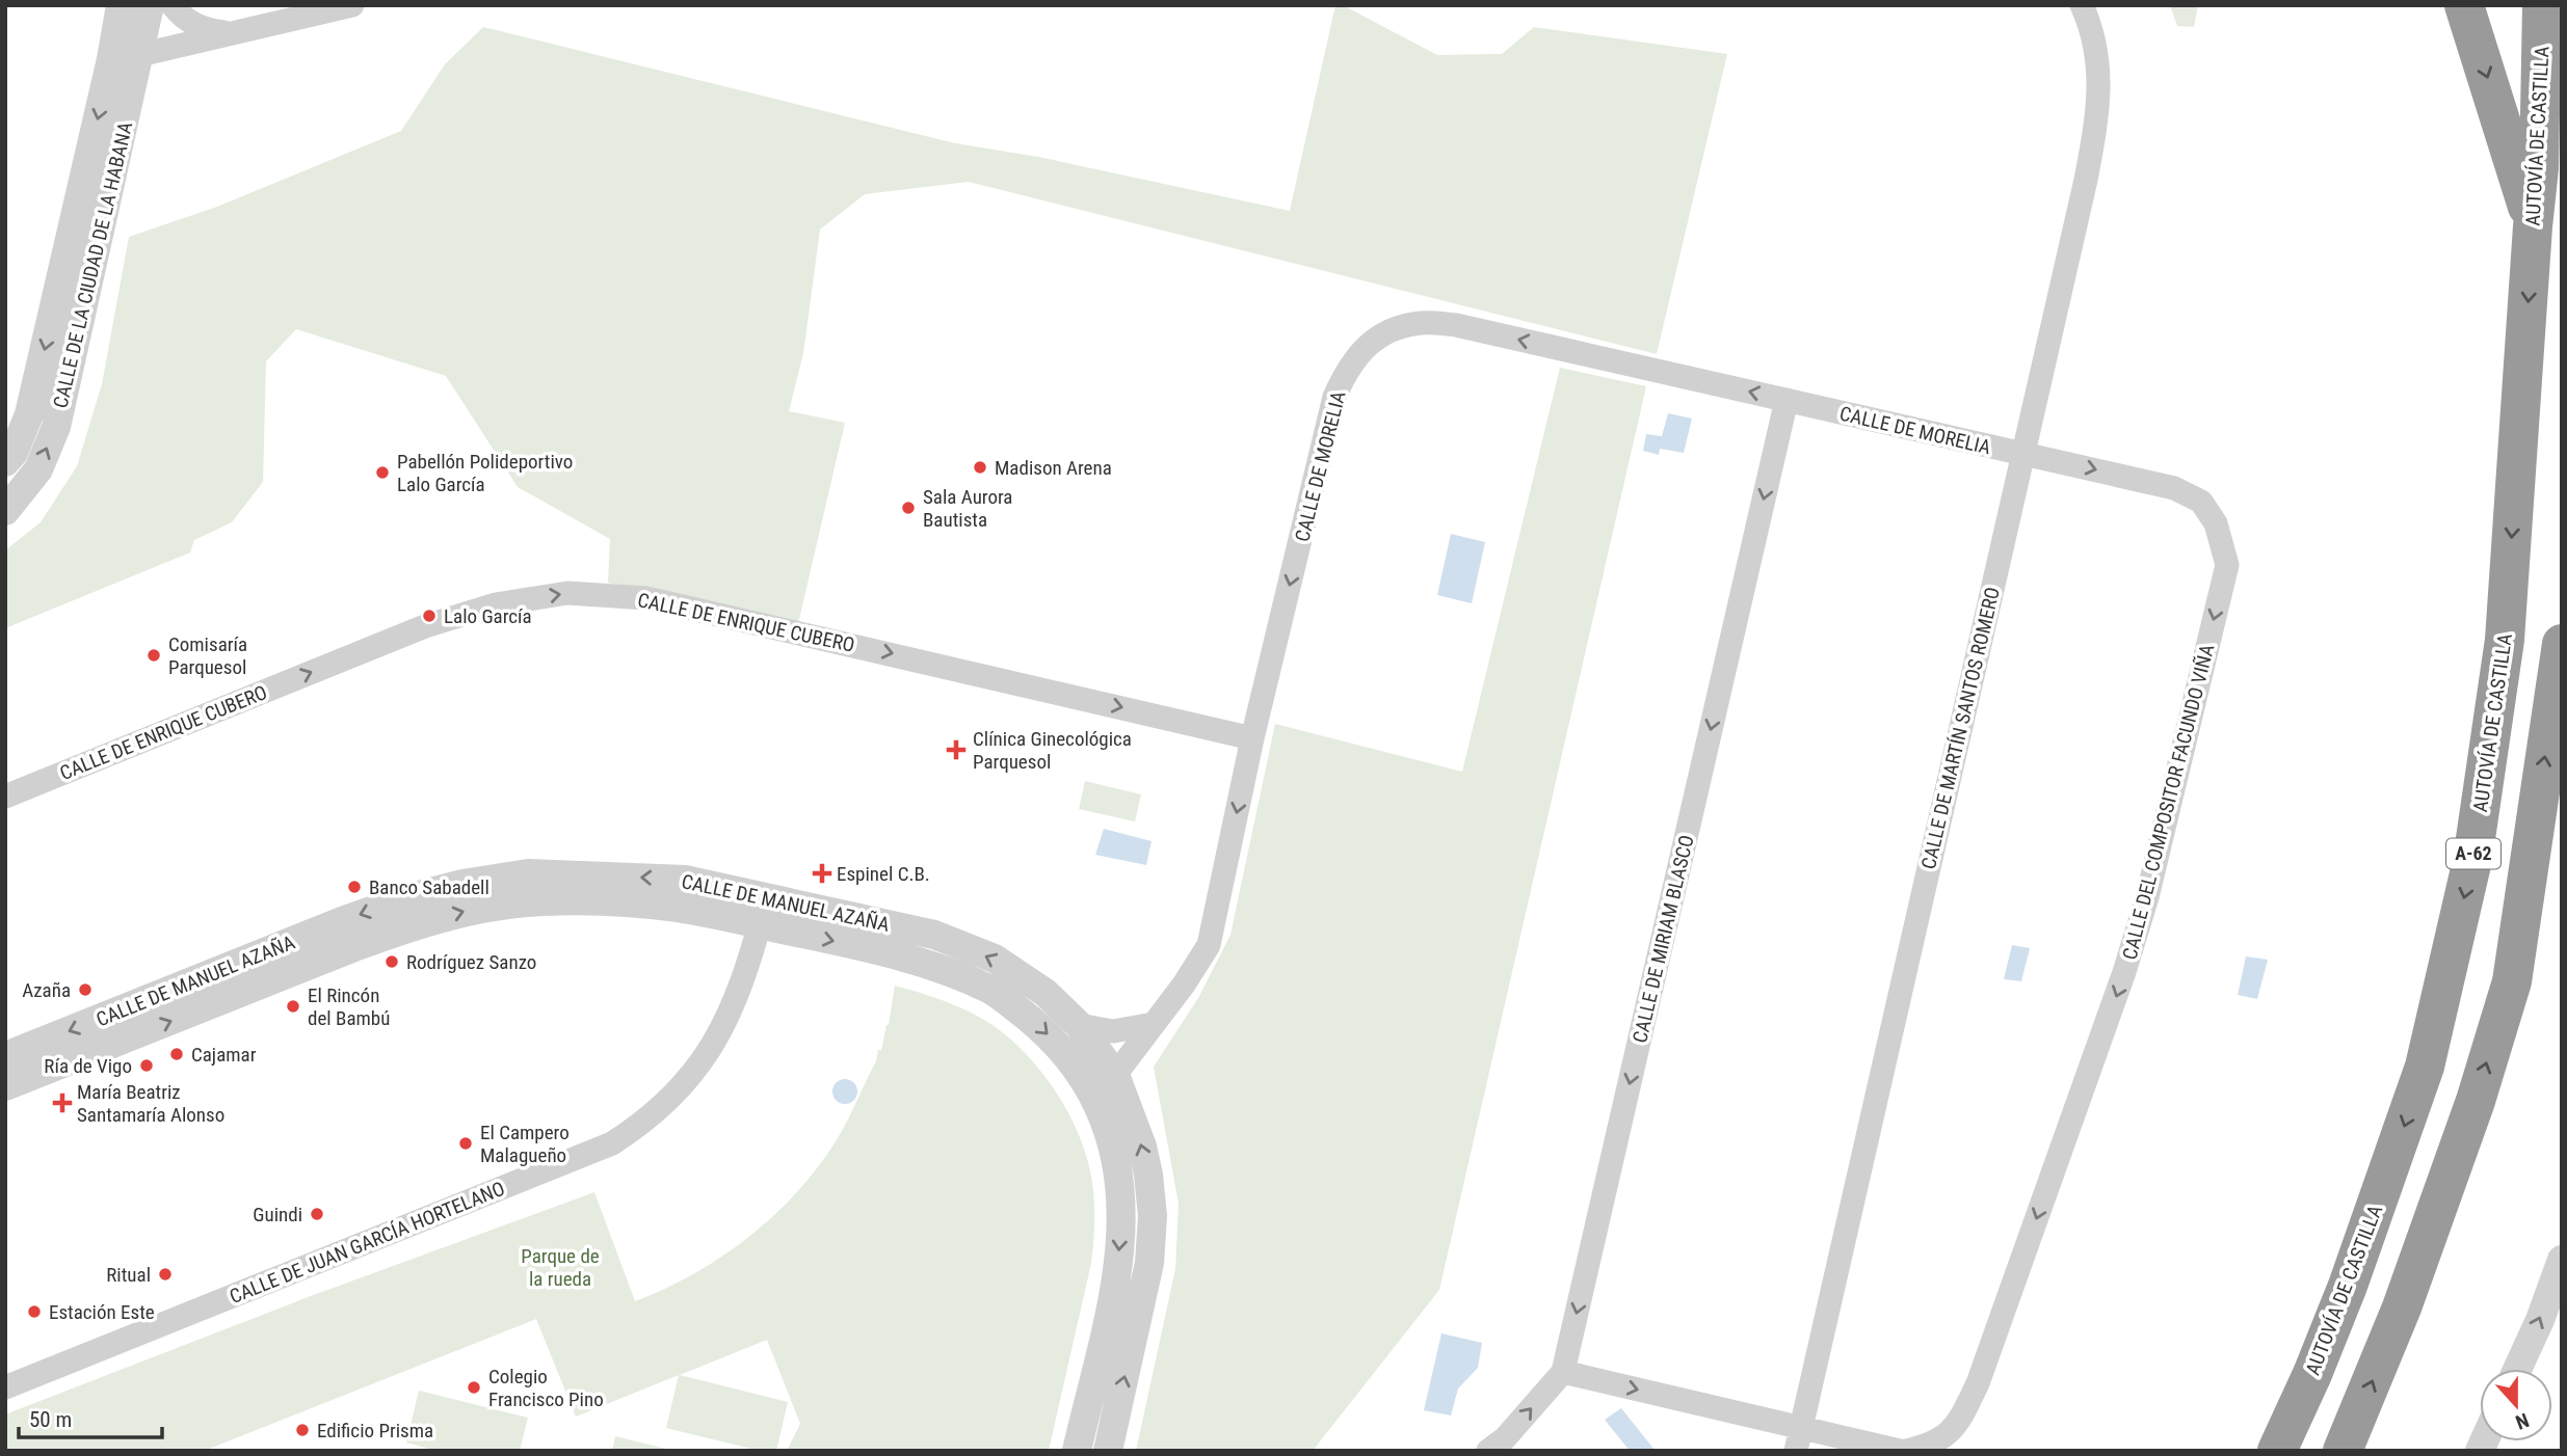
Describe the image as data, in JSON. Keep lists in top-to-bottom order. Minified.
{"streets":{"highway":["AUTOVÍA DE CASTILLA","A-62"],"street":["CALLE DE LA CIUDAD DE LA HABANA","CALLE DE MORELIA","CALLE DE ENRIQUE CUBERO","CALLE DE MARTÍN SANTOS ROMERO","CALLE DEL COMPOSITOR FACUNDO VIÑA","CALLE DE MANUEL AZAÑA","CALLE DE MIRIAM BLASCO","CALLE DE JUAN GARCÍA HORTELANO"]},"crossings":[["CALLE DE MORELIA","CALLE DE ENRIQUE CUBERO"],["CALLE DE MORELIA","CALLE DE MARTÍN SANTOS ROMERO"],["CALLE DE MORELIA","CALLE DEL COMPOSITOR FACUNDO VIÑA"],["CALLE DE MORELIA","CALLE DE MANUEL AZAÑA"],["CALLE DE MORELIA","CALLE DE MIRIAM BLASCO"],["CALLE DE MARTÍN SANTOS ROMERO","CALLE DEL COMPOSITOR FACUNDO VIÑA"],["CALLE DE MANUEL AZAÑA","CALLE DE JUAN GARCÍA HORTELANO"]],"one_way":["CALLE DE ENRIQUE CUBERO","CALLE DEL COMPOSITOR FACUNDO VIÑA","CALLE DE MIRIAM BLASCO"],"parks":["Parque de la rueda"],"places":{"other":["Madison Arena","Pabellón Polideportivo Lalo García","Sala Aurora Bautista","Lalo García","Comisaría Parquesol","Banco Sabadell","Rodríguez Sanzo","Azaña","El Rincón del Bambú","Cajamar","Ría de Vigo","El Campero Malagueño","Guindi","Ritual","Estación Este","Colegio Francisco Pino","Edificio Prisma"],"health":["Clínica Ginecológica Parquesol","Espinel C.B.","María Beatriz Santamaría Alonso"]},"scale_bar":"50 m","north":"bottom"}
